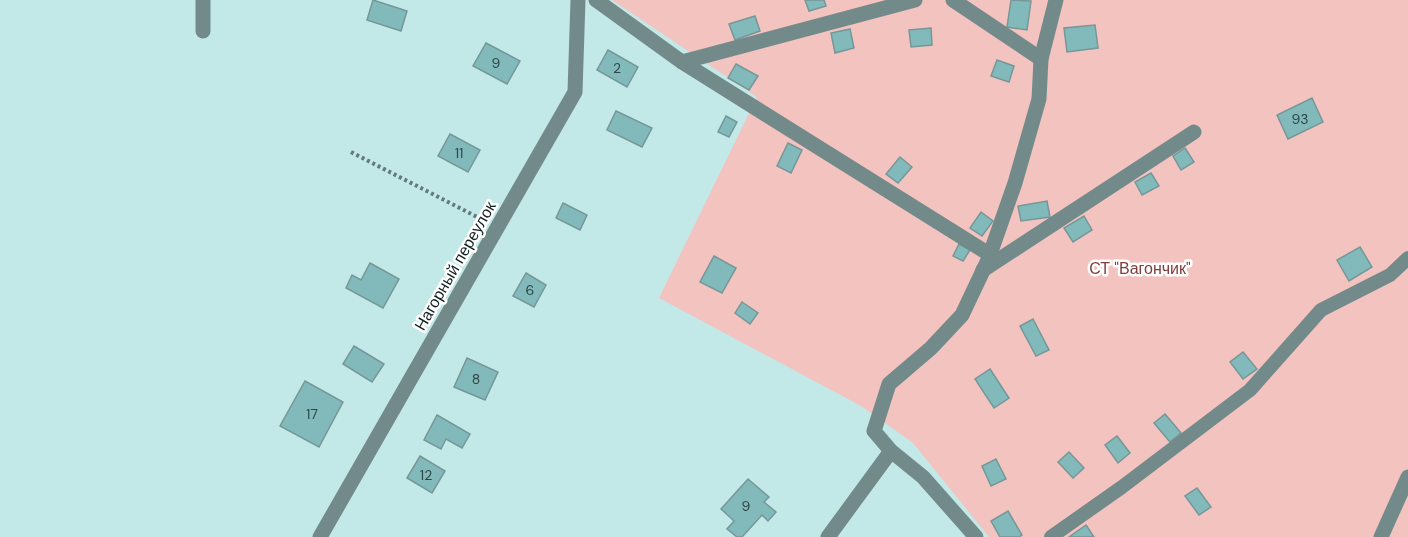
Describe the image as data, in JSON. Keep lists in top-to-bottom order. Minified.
{"streets":{"street":["Нагорный переулок"]},"parks":["СТ \"Вагончик\""],"house_numbers":["9","2","93","11","6","8","17","12","9"]}
